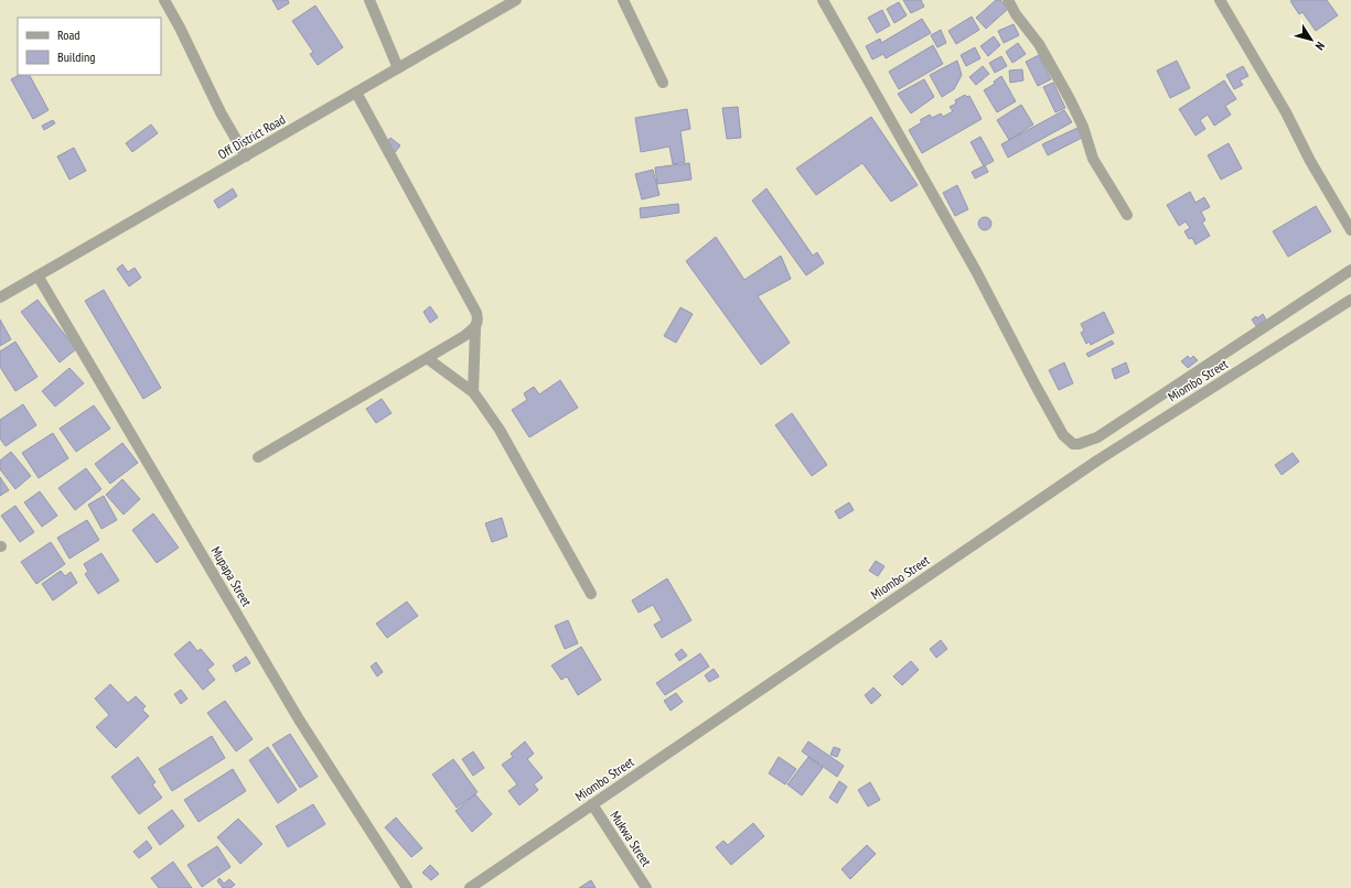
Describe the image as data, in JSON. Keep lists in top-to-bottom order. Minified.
{"streets":{"street":["Off District Road","Miombo Street","Mupapa Street","Mukwa Street"]},"crossings":[["Off District Road","Mupapa Street"],["Miombo Street","Mukwa Street"]],"legend":["Road","Building"],"north":"bottom right"}
